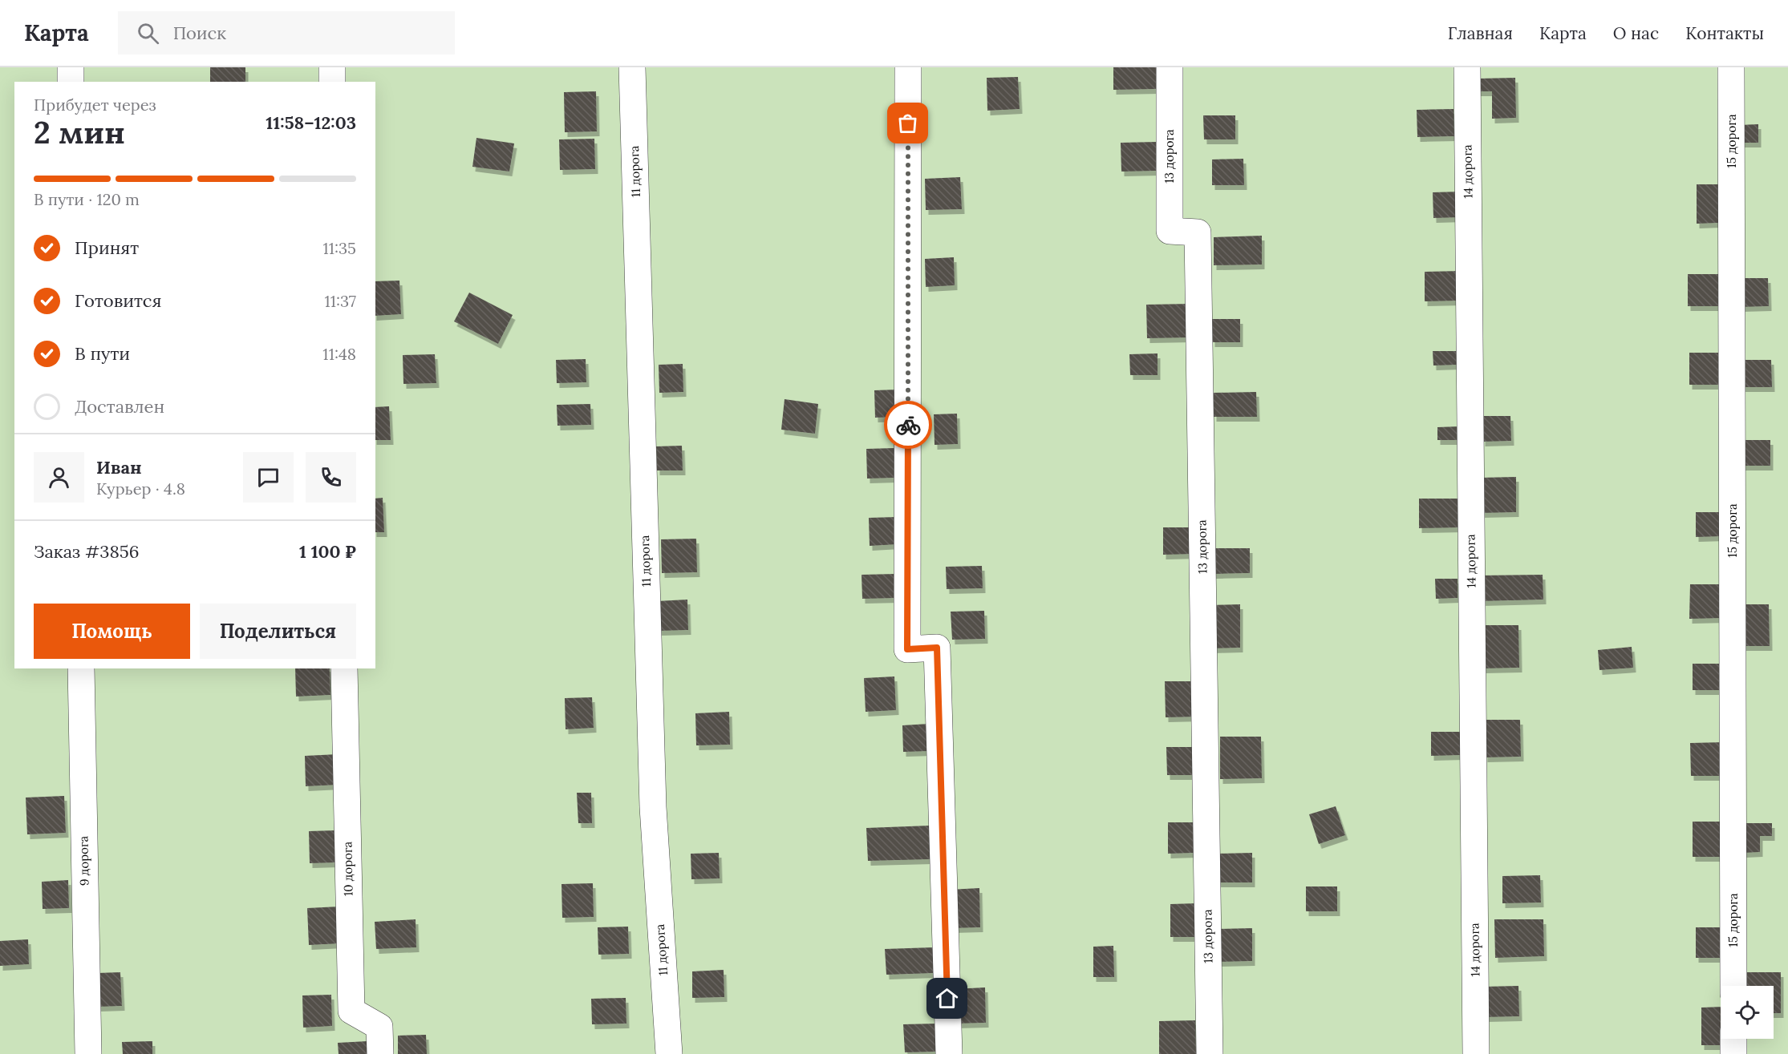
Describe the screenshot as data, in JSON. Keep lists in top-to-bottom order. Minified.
{"streets":{"street":["15 дорога","13 дорога","11 дорога","14 дорога","9 дорога","10 дорога"]},"page":{"header":"Карта","search":"Поиск","nav":["Главная","Карта","О нас","Контакты"],"heading":["2 мин","Прибудет через","11:58–12:03"],"panel":["Иван","Курьер · 4.8","Заказ #3856","1 100 ₽"],"bar":"В пути · 120 m","list":[["Принят","11:35"],["Готовится","11:37"],["В пути","11:48"],"Доставлен"],"buttons":["Помощь","Поделиться"]}}
